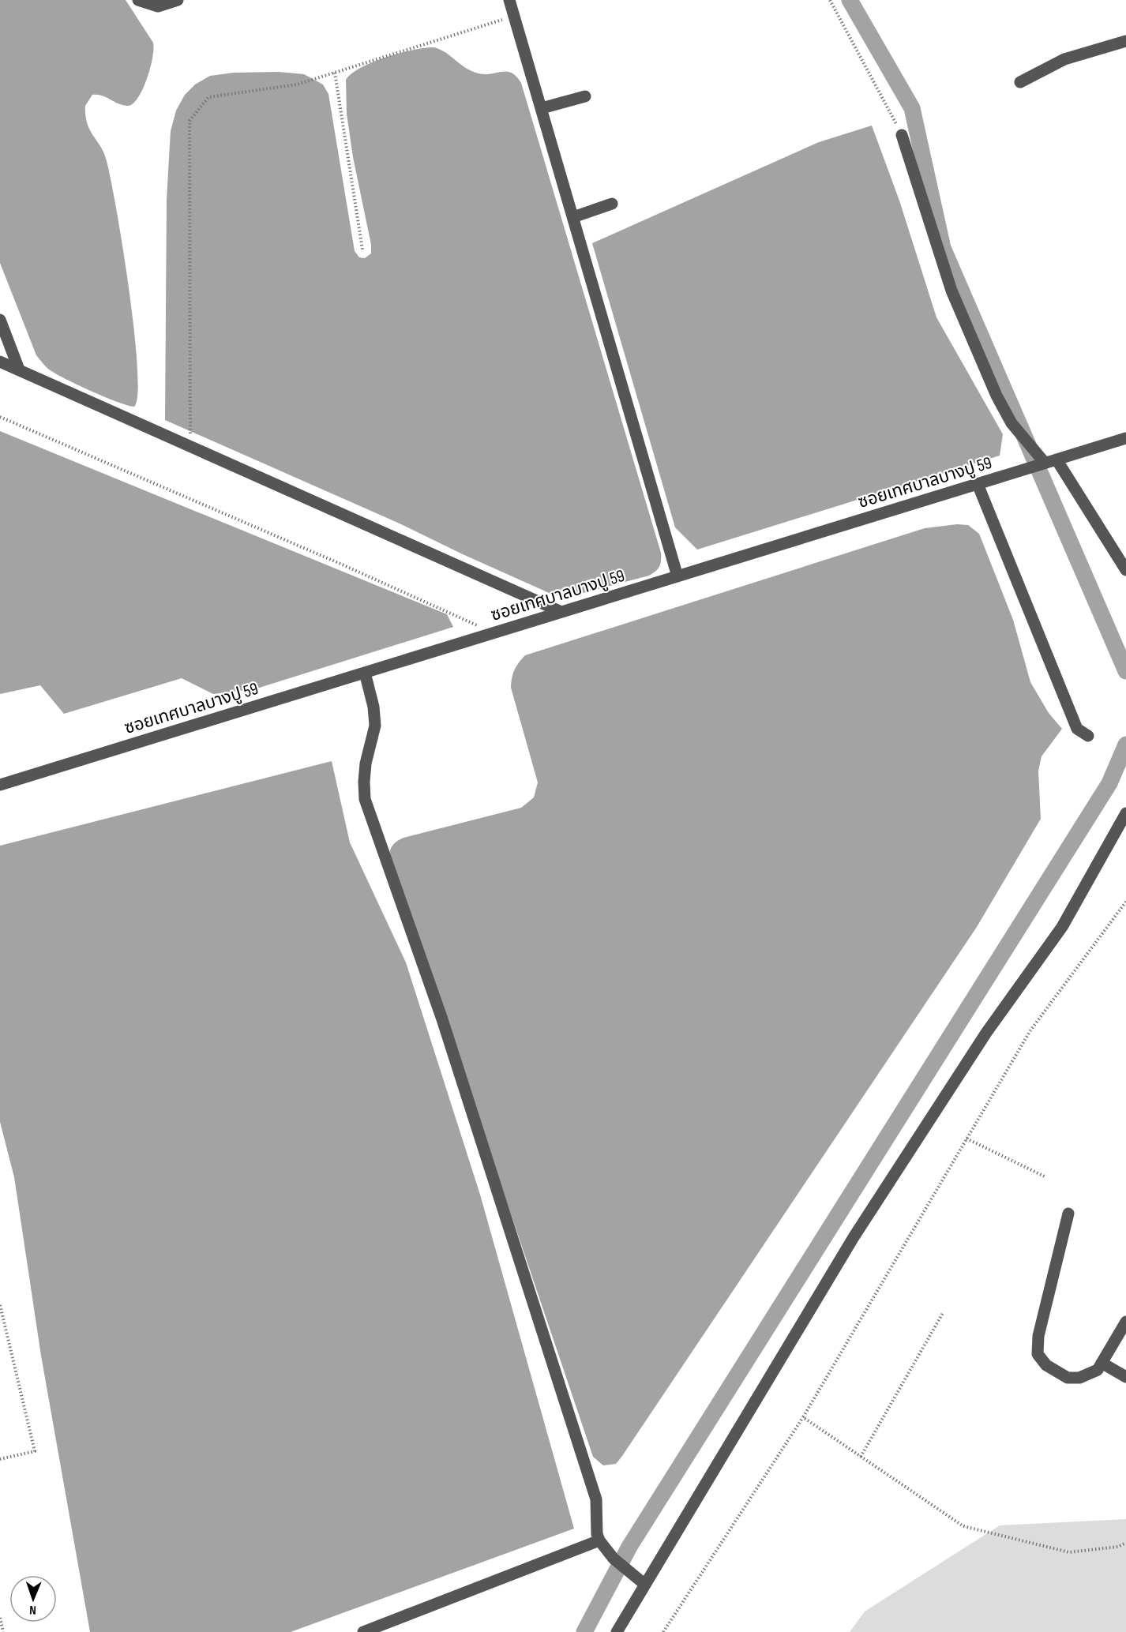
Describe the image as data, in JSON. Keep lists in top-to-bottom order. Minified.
{"streets":{"street":["ซอยเทศบาลบางปู 59"]},"north":"bottom"}
